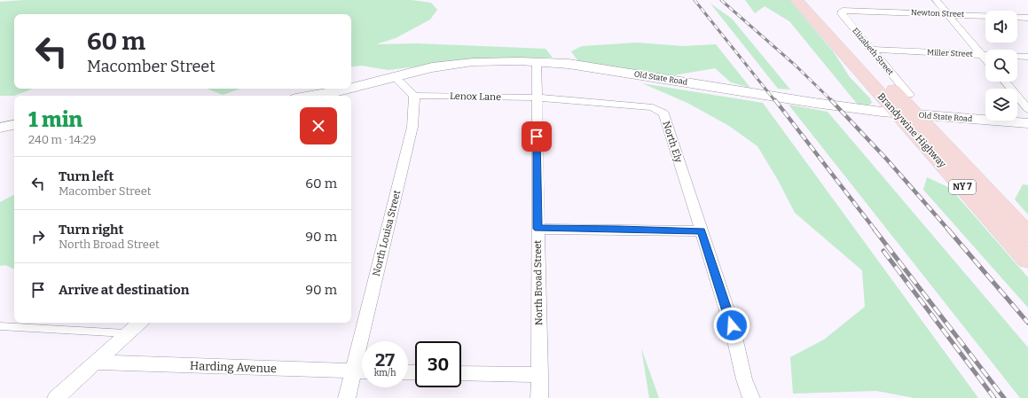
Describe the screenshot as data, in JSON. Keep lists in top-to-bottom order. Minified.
{"streets":{"main road":["Brandywine Highway","NY 7"],"street":["Newton Street","Elizabeth Street","Miller Street","Old State Road","Lenox Lane","North Ely","North Louisa Street","North Broad Street","Harding Avenue"]},"crossings":[["Newton Street","Elizabeth Street"],["Elizabeth Street","Miller Street"],["Old State Road","Brandywine Highway"],["Old State Road","North Broad Street"],["Lenox Lane","North Ely"],["Lenox Lane","North Louisa Street"],["Lenox Lane","North Broad Street"],["North Ely","North Broad Street"],["North Louisa Street","Harding Avenue"]],"page":{"turn":["60 m","Macomber Street"],"heading":["1 min","240 m · 14:29"],"list":[{"name":"Turn left","note":"Macomber Street","value":"60 m"},{"name":"Turn right","note":"North Broad Street","value":"90 m"},{"name":"Arrive at destination","value":"90 m"}],"speed":"27 km/h","limit":"30"}}
